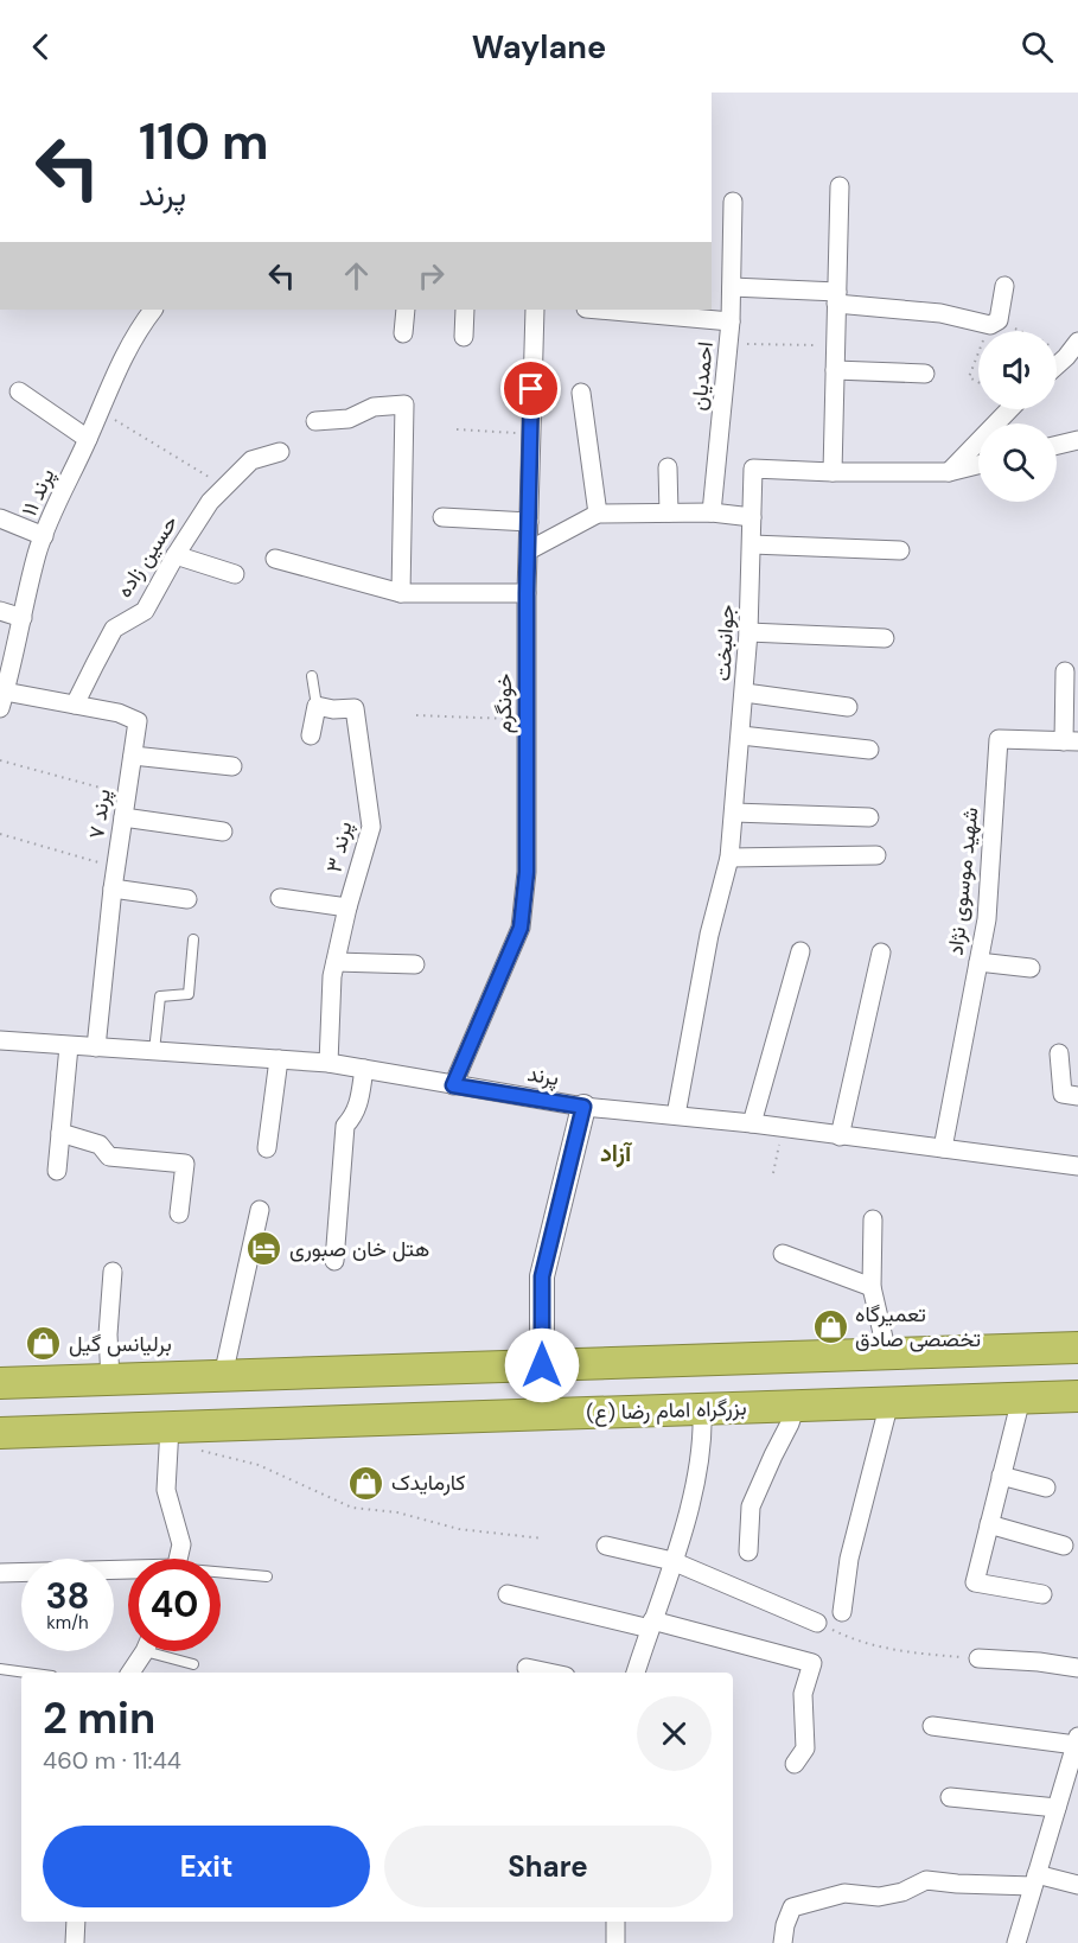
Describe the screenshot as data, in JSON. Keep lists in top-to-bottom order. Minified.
{"streets":{"highway":["بزرگراه امام رضا (ع)"],"street":["احمدیان","پرند ۱۱","حسین زاده","جوانبخت","خونگرم","پرند ۷","پرند ۳","شهید موسوی نژاد","پرند"]},"crossings":[["پرند ۱۱","پرند ۷"],["حسین زاده","پرند ۷"],["جوانبخت","پرند"],["خونگرم","پرند"],["پرند ۷","پرند"],["پرند ۳","پرند"],["شهید موسوی نژاد","پرند"]],"districts":["آزاد"],"places":{"hotel":["هتل خان صبوری"],"shop":["تعمیرگاه تخصصی صادق","برلیانس گیل","کارمایدک"]},"page":{"header":"Waylane","turn":["110 m","پرند"],"speed":"38 km/h","limit":"40","heading":["2 min","460 m · 11:44"],"buttons":["Exit","Share"]}}
